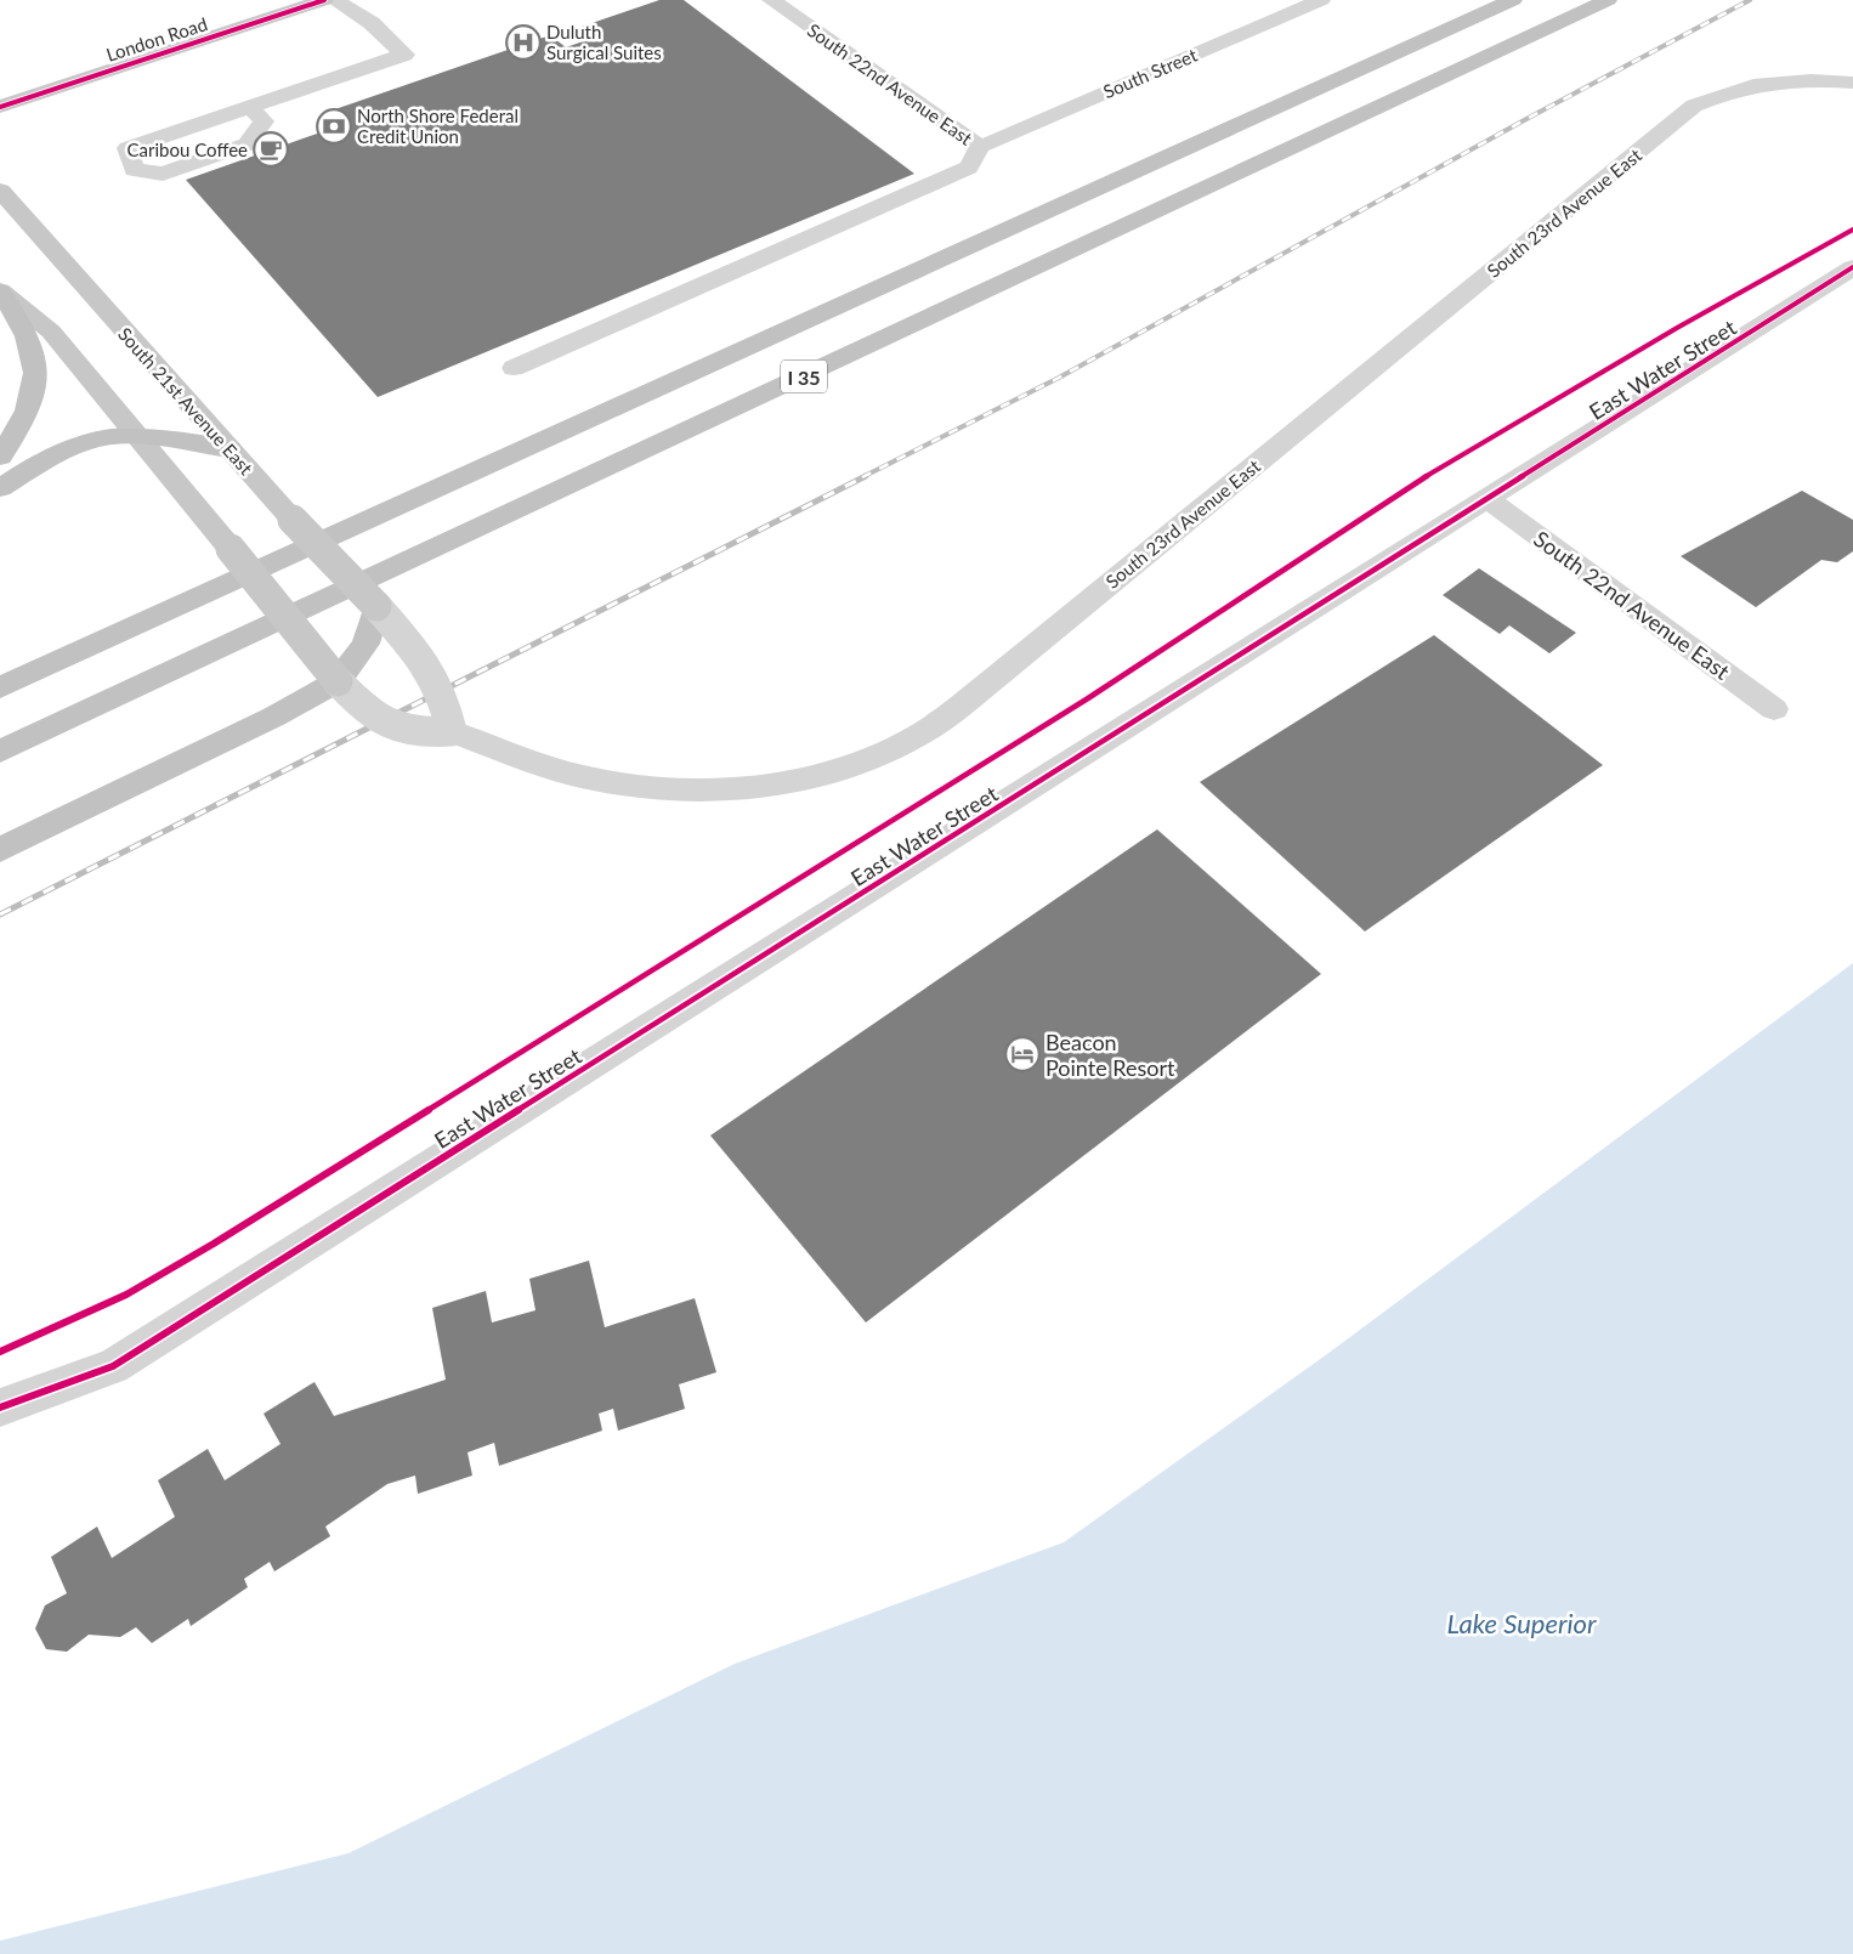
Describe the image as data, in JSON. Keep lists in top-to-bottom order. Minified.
{"streets":{"highway":["I 35"],"main road":["London Road","South 21st Avenue East"],"street":["South Street","South 22nd Avenue East","South 23rd Avenue East","East Water Street"]},"crossings":[["South Street","South 22nd Avenue East"],["South 22nd Avenue East","East Water Street"]],"water":["Lake Superior"],"places":{"hospital":["Duluth Surgical Suites"],"bank":["North Shore Federal Credit Union"],"cafe":["Caribou Coffee"],"hotel":["Beacon Pointe Resort"]}}
